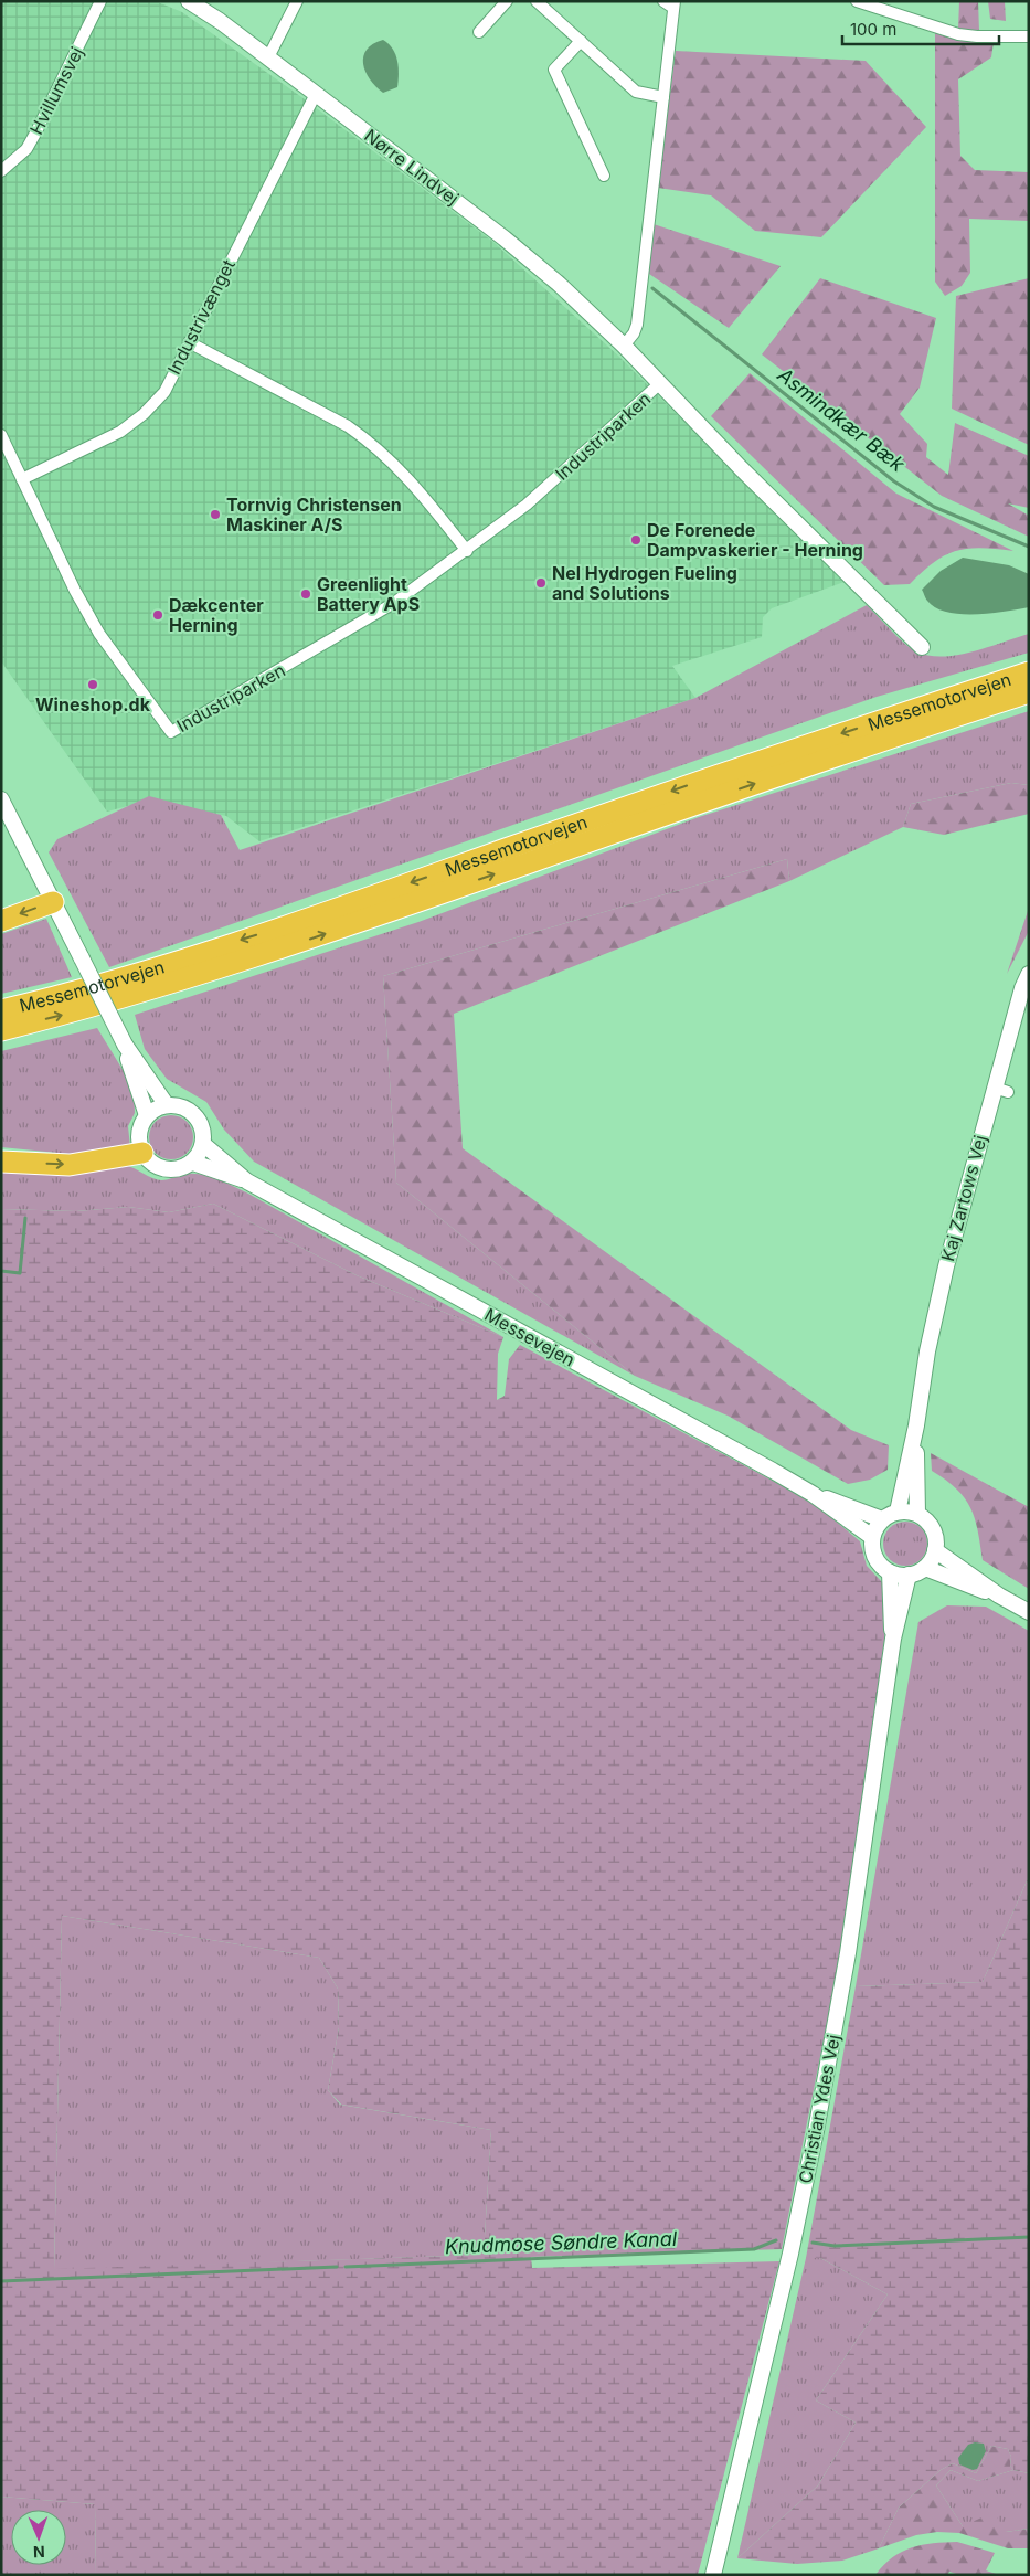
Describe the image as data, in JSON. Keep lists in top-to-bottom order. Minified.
{"streets":{"highway":["Messemotorvejen"],"street":["Hvillumsvej","Nørre Lindvej","Industrivænget","Industriparken","Kaj Zartows Vej","Messevejen","Christian Ydes Vej"]},"crossings":[["Nørre Lindvej","Industrivænget"],["Nørre Lindvej","Industriparken"],["Industrivænget","Industriparken"],["Kaj Zartows Vej","Messevejen"],["Kaj Zartows Vej","Christian Ydes Vej"],["Messevejen","Christian Ydes Vej"]],"water":["Asmindkær Bæk","Knudmose Søndre Kanal"],"places":["Tornvig Christensen Maskiner A/S","De Forenede Dampvaskerier - Herning","Nel Hydrogen Fueling and Solutions","Greenlight Battery ApS","Dækcenter Herning","Wineshop.dk"],"scale_bar":"100 m","north":"bottom"}
